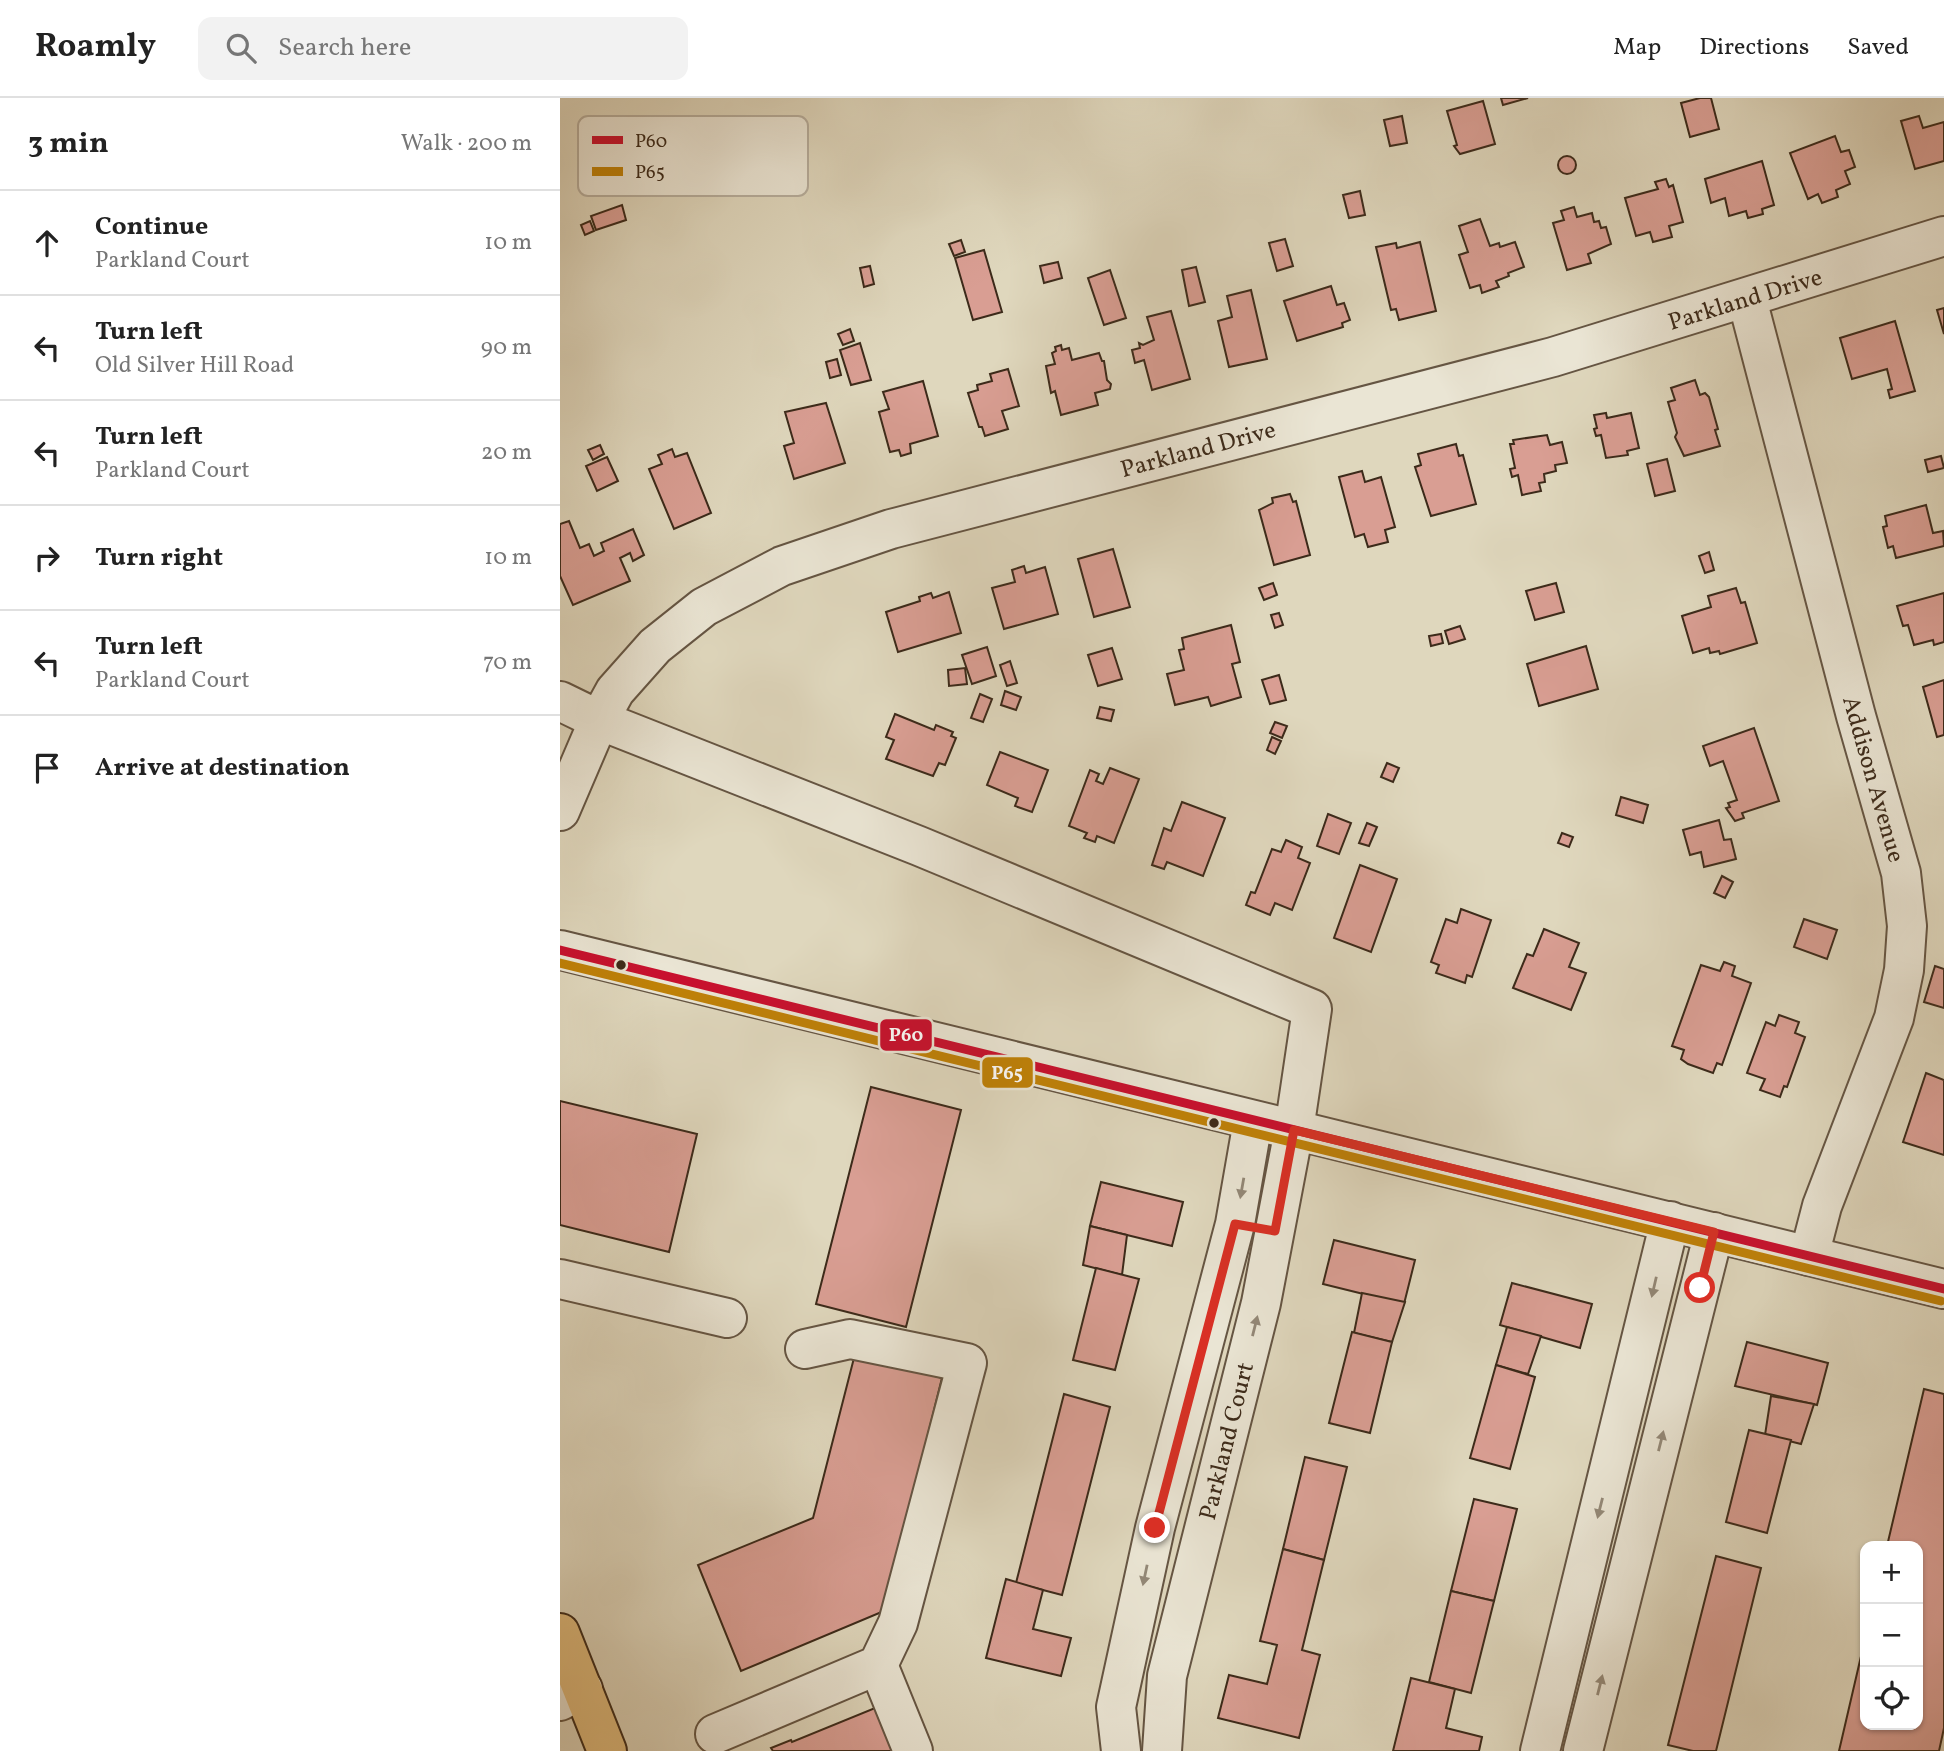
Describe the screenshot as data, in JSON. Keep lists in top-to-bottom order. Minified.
{"streets":{"street":["Parkland Drive","Addison Avenue","Parkland Court"]},"crossings":[["Parkland Drive","Addison Avenue"],["Parkland Drive","Parkland Court"]],"lines":["transit line P60","transit line P65"],"legend":["P60","P65"],"page":{"header":"Roamly","search":"Search here","nav":["Map","Directions","Saved"],"heading":["3 min","Walk · 200 m"],"list":[["Continue","Parkland Court","10 m"],["Turn left","Old Silver Hill Road","90 m"],["Turn left","Parkland Court","20 m"],["Turn right","10 m"],["Turn left","Parkland Court","70 m"],"Arrive at destination"],"map_buttons":["+","−"]}}
